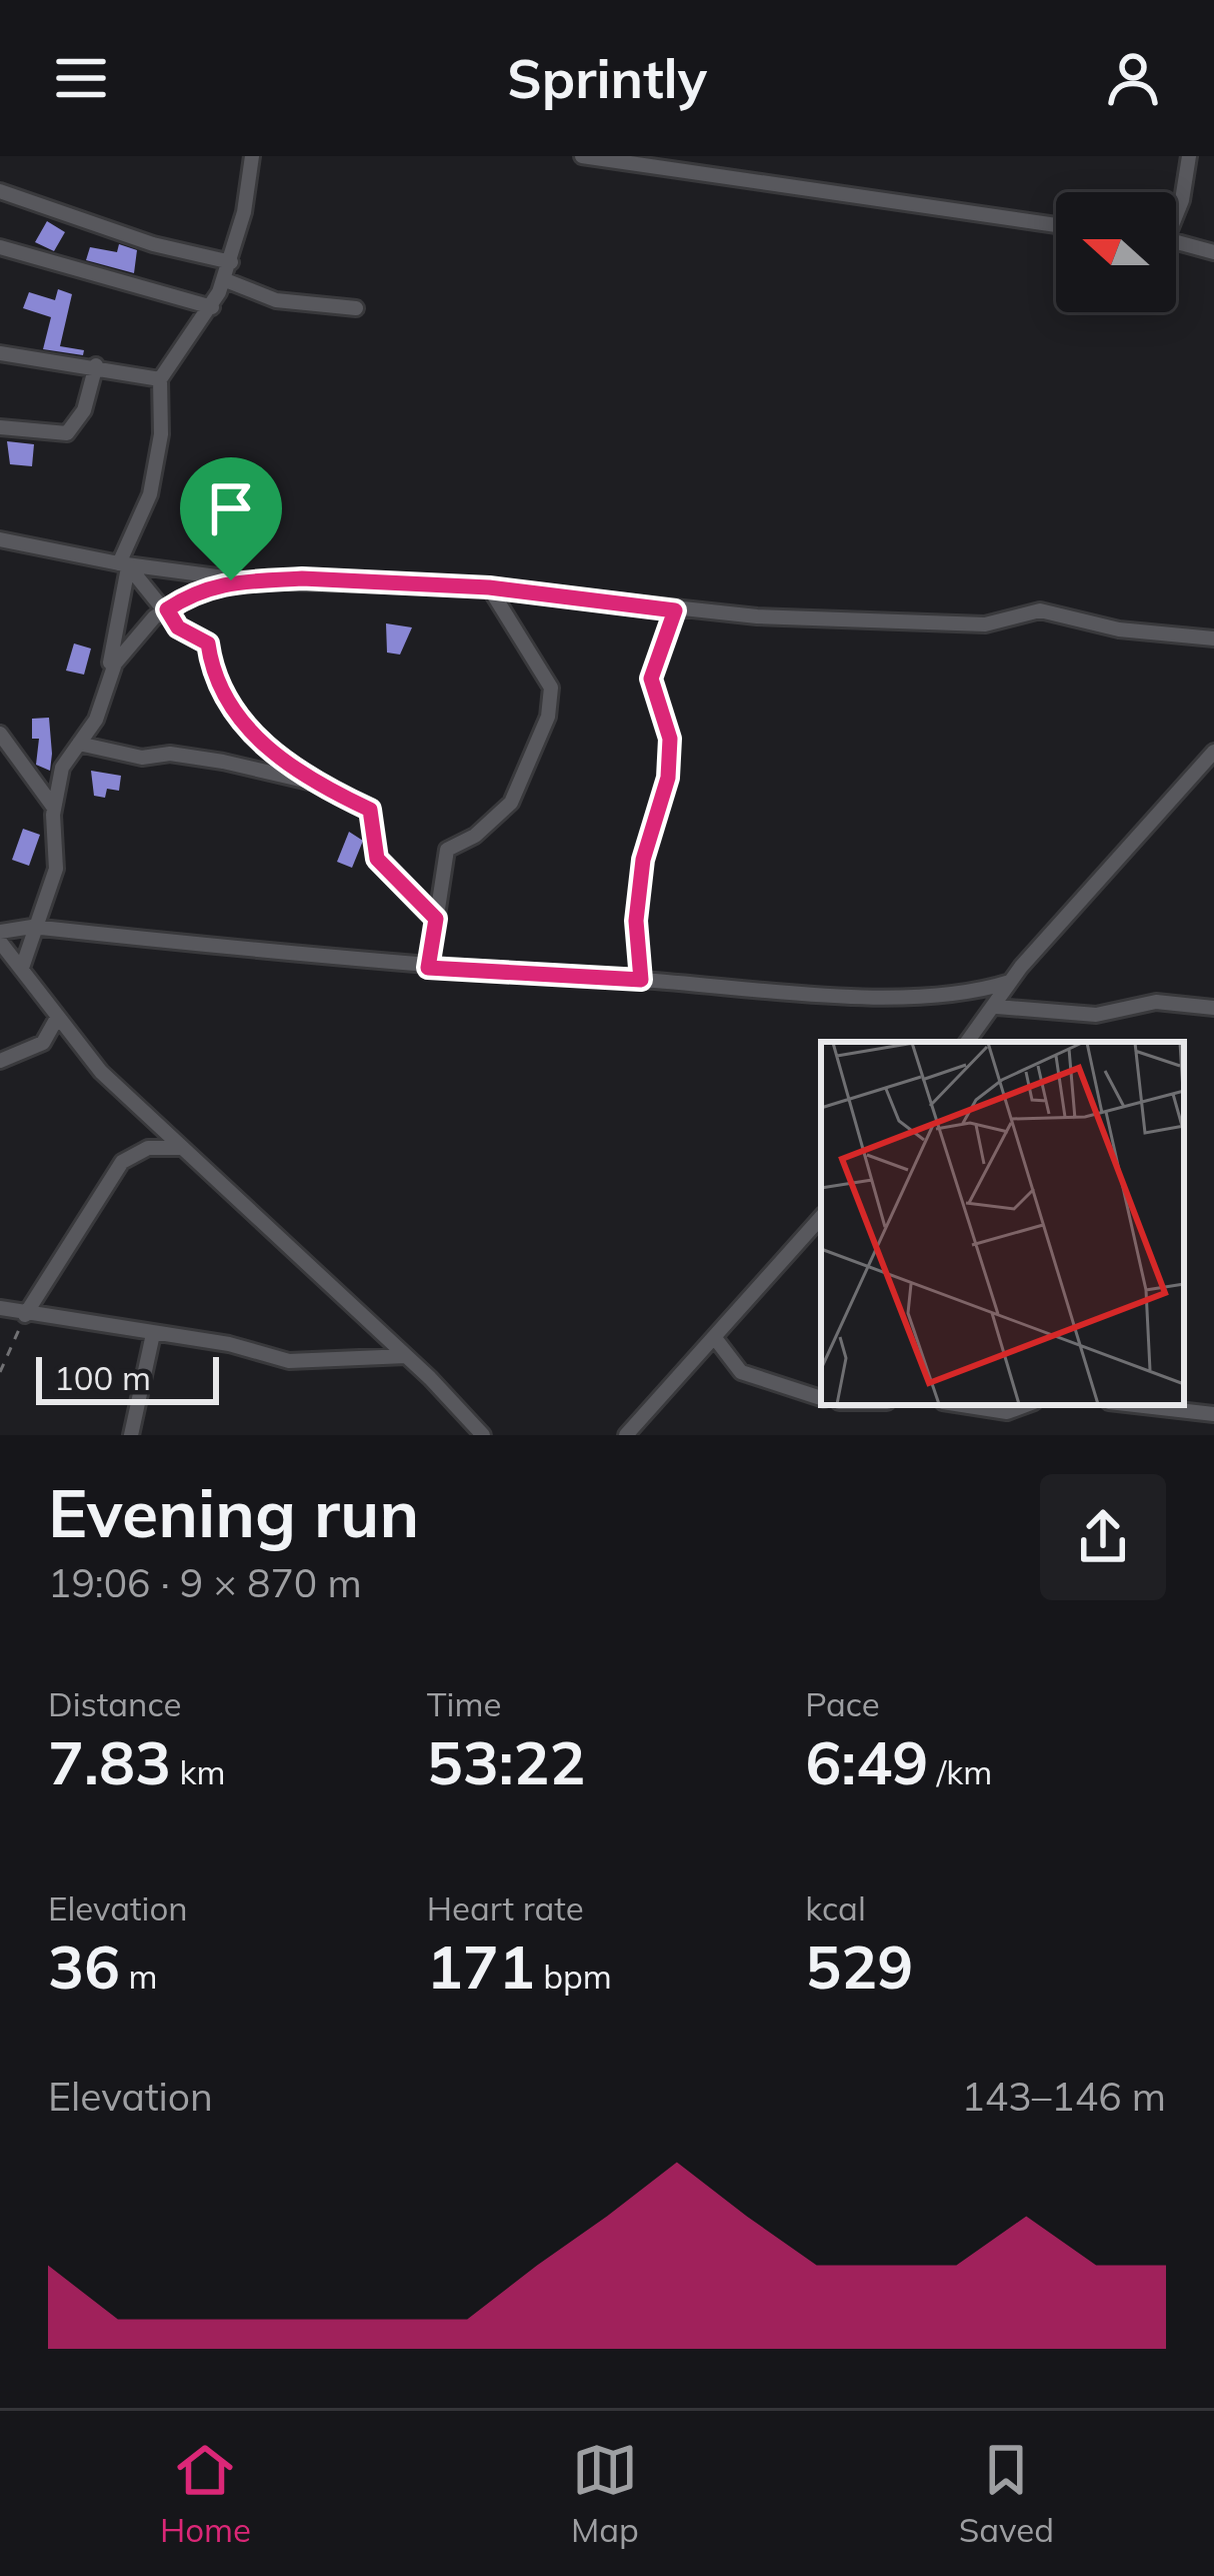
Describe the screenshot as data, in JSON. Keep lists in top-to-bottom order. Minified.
{"scale_bar":"100 m","north":"left","page":{"header":"Sprintly","scale":"100 m","heading":["Evening run","19:06 · 9 × 870 m"],"stats":[["Distance","7.83 km"],["Time","53:22"],["Pace","6:49 /km"],["Elevation","36 m"],["Heart rate","171 bpm"],["kcal","529"]],"chart":["Elevation","143–146 m"],"tabs":["Home","Map","Saved"]}}
